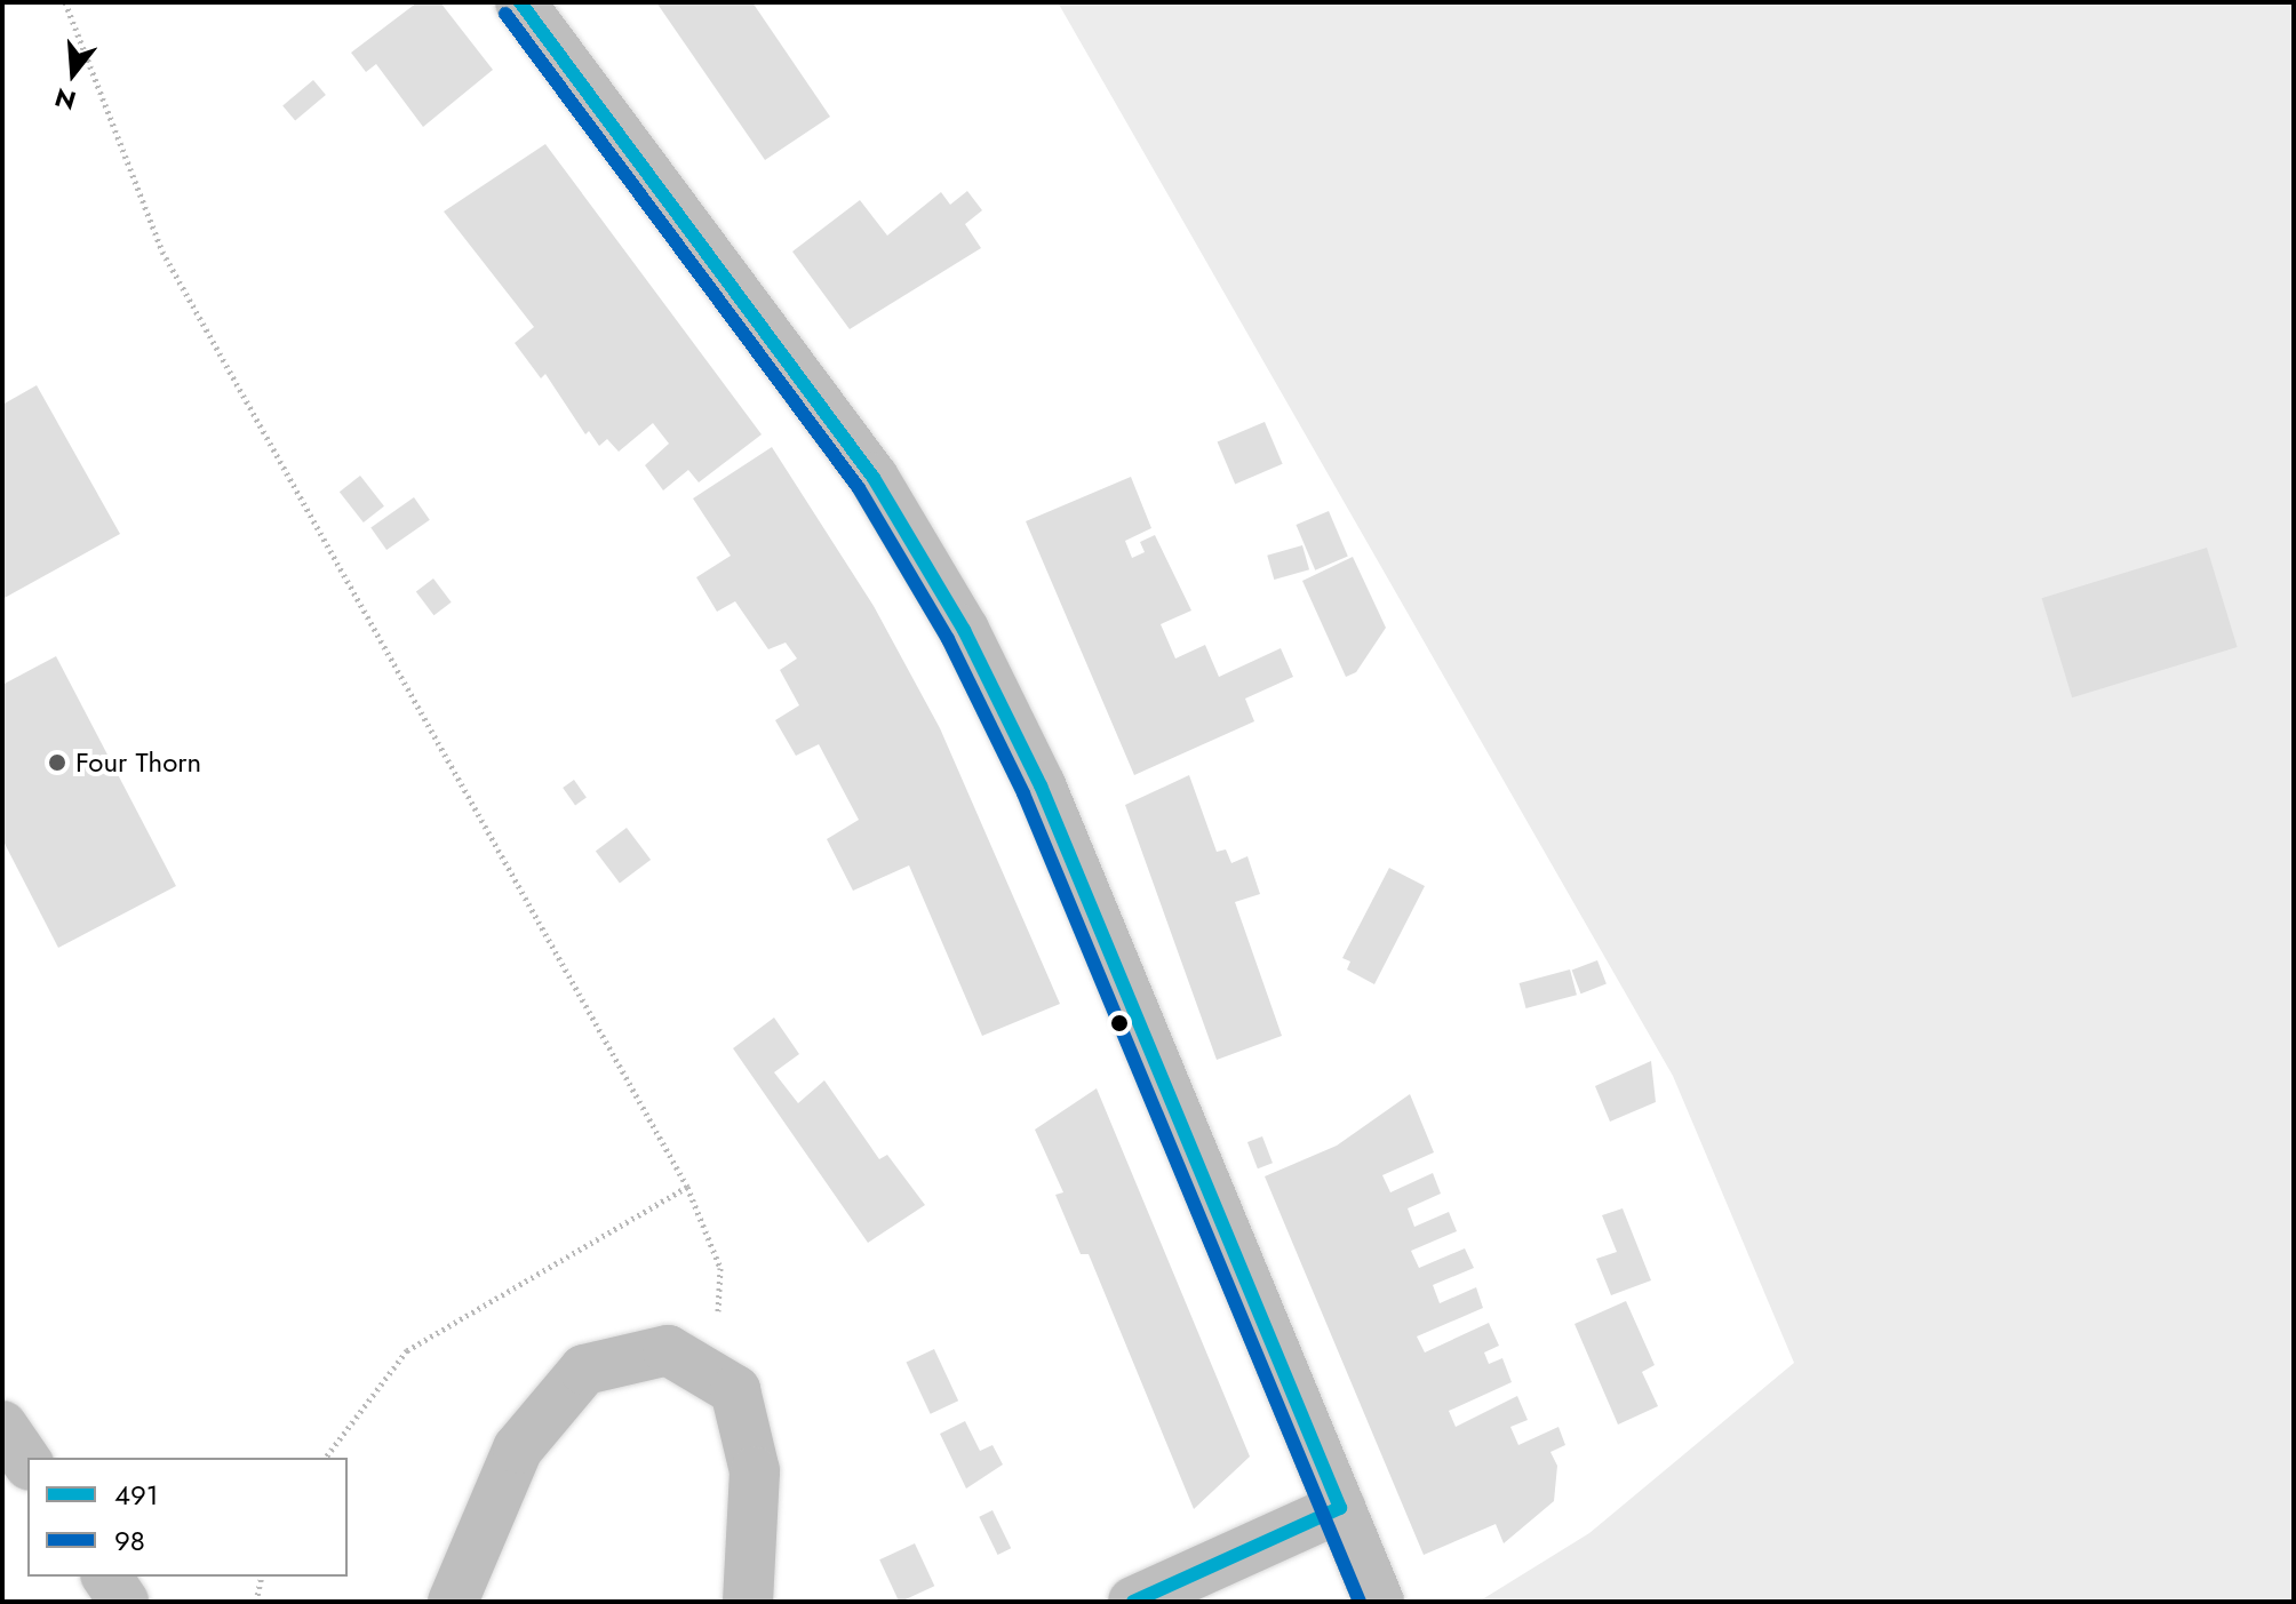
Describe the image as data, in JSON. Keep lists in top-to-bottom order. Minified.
{"places":["Four Thorn"],"lines":["transit line 491","transit line 98"],"legend":["491","98"],"north":"bottom"}
